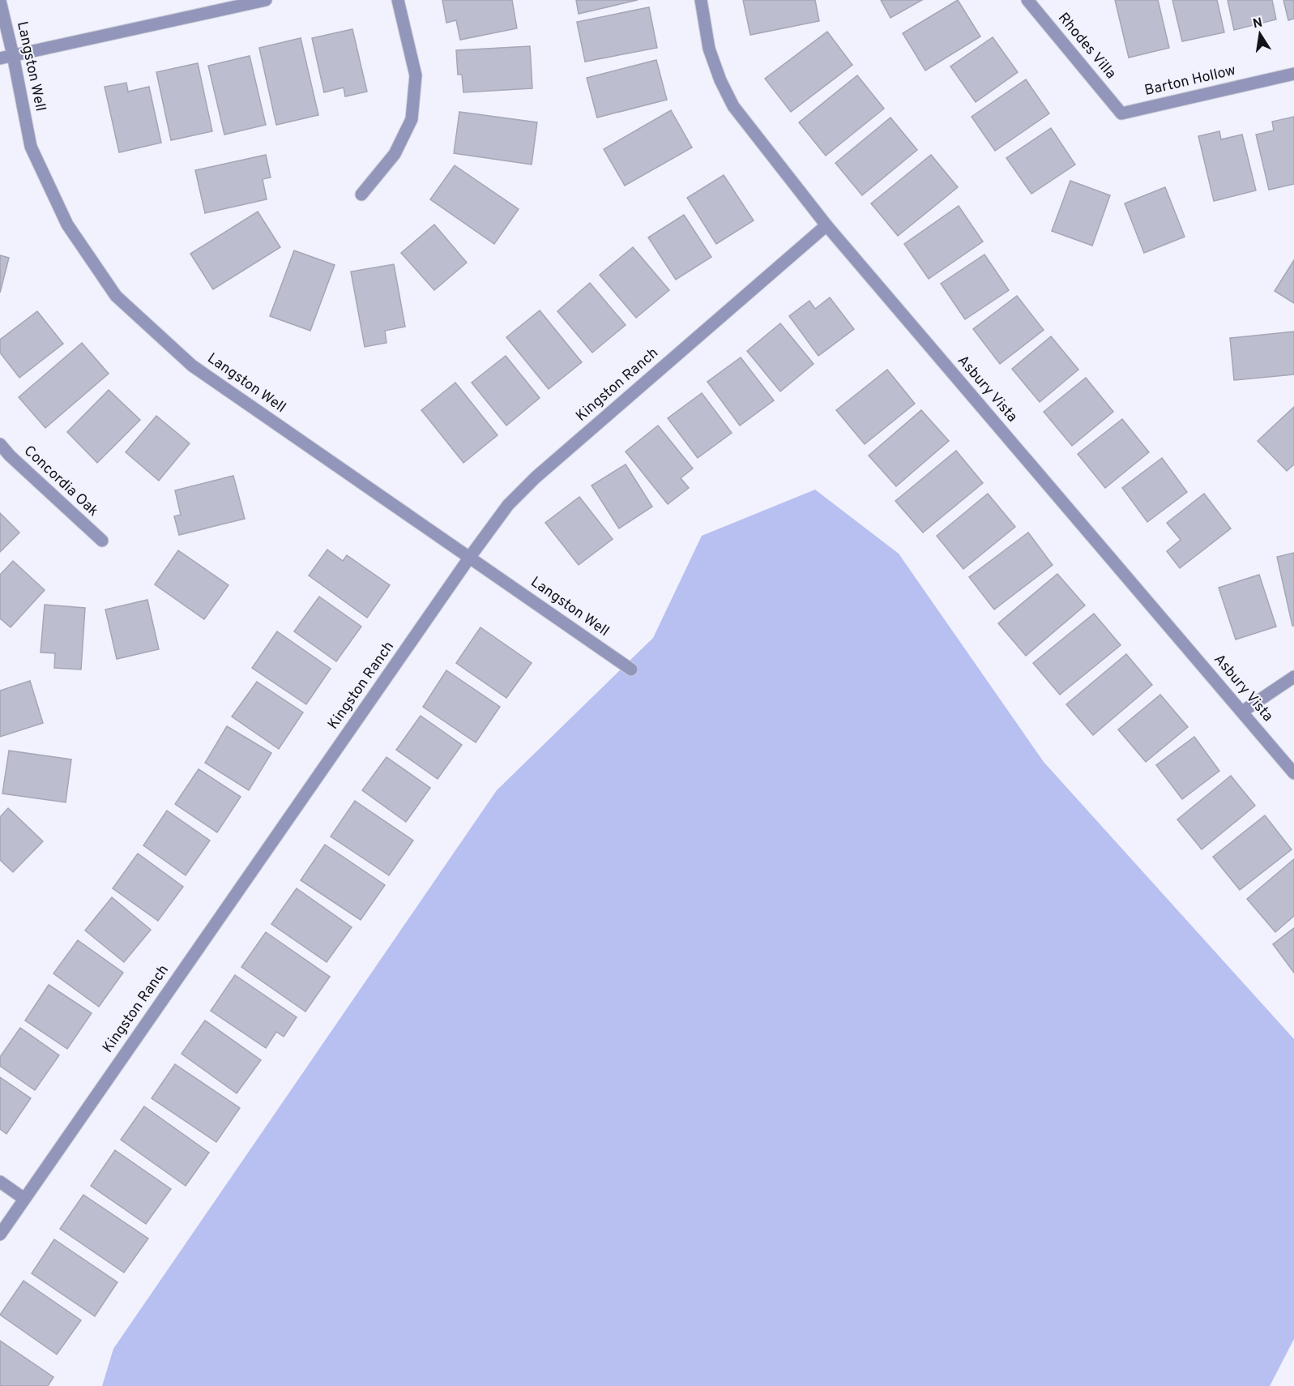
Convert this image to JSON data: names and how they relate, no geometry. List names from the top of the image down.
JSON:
{
  "streets": {
    "street": [
      "Rhodes Villa",
      "Langston Well",
      "Barton Hollow",
      "Kingston Ranch",
      "Asbury Vista",
      "Concordia Oak"
    ]
  },
  "crossings": [
    ["Rhodes Villa", "Barton Hollow"],
    ["Langston Well", "Kingston Ranch"],
    ["Kingston Ranch", "Asbury Vista"]
  ],
  "north": "top"
}
